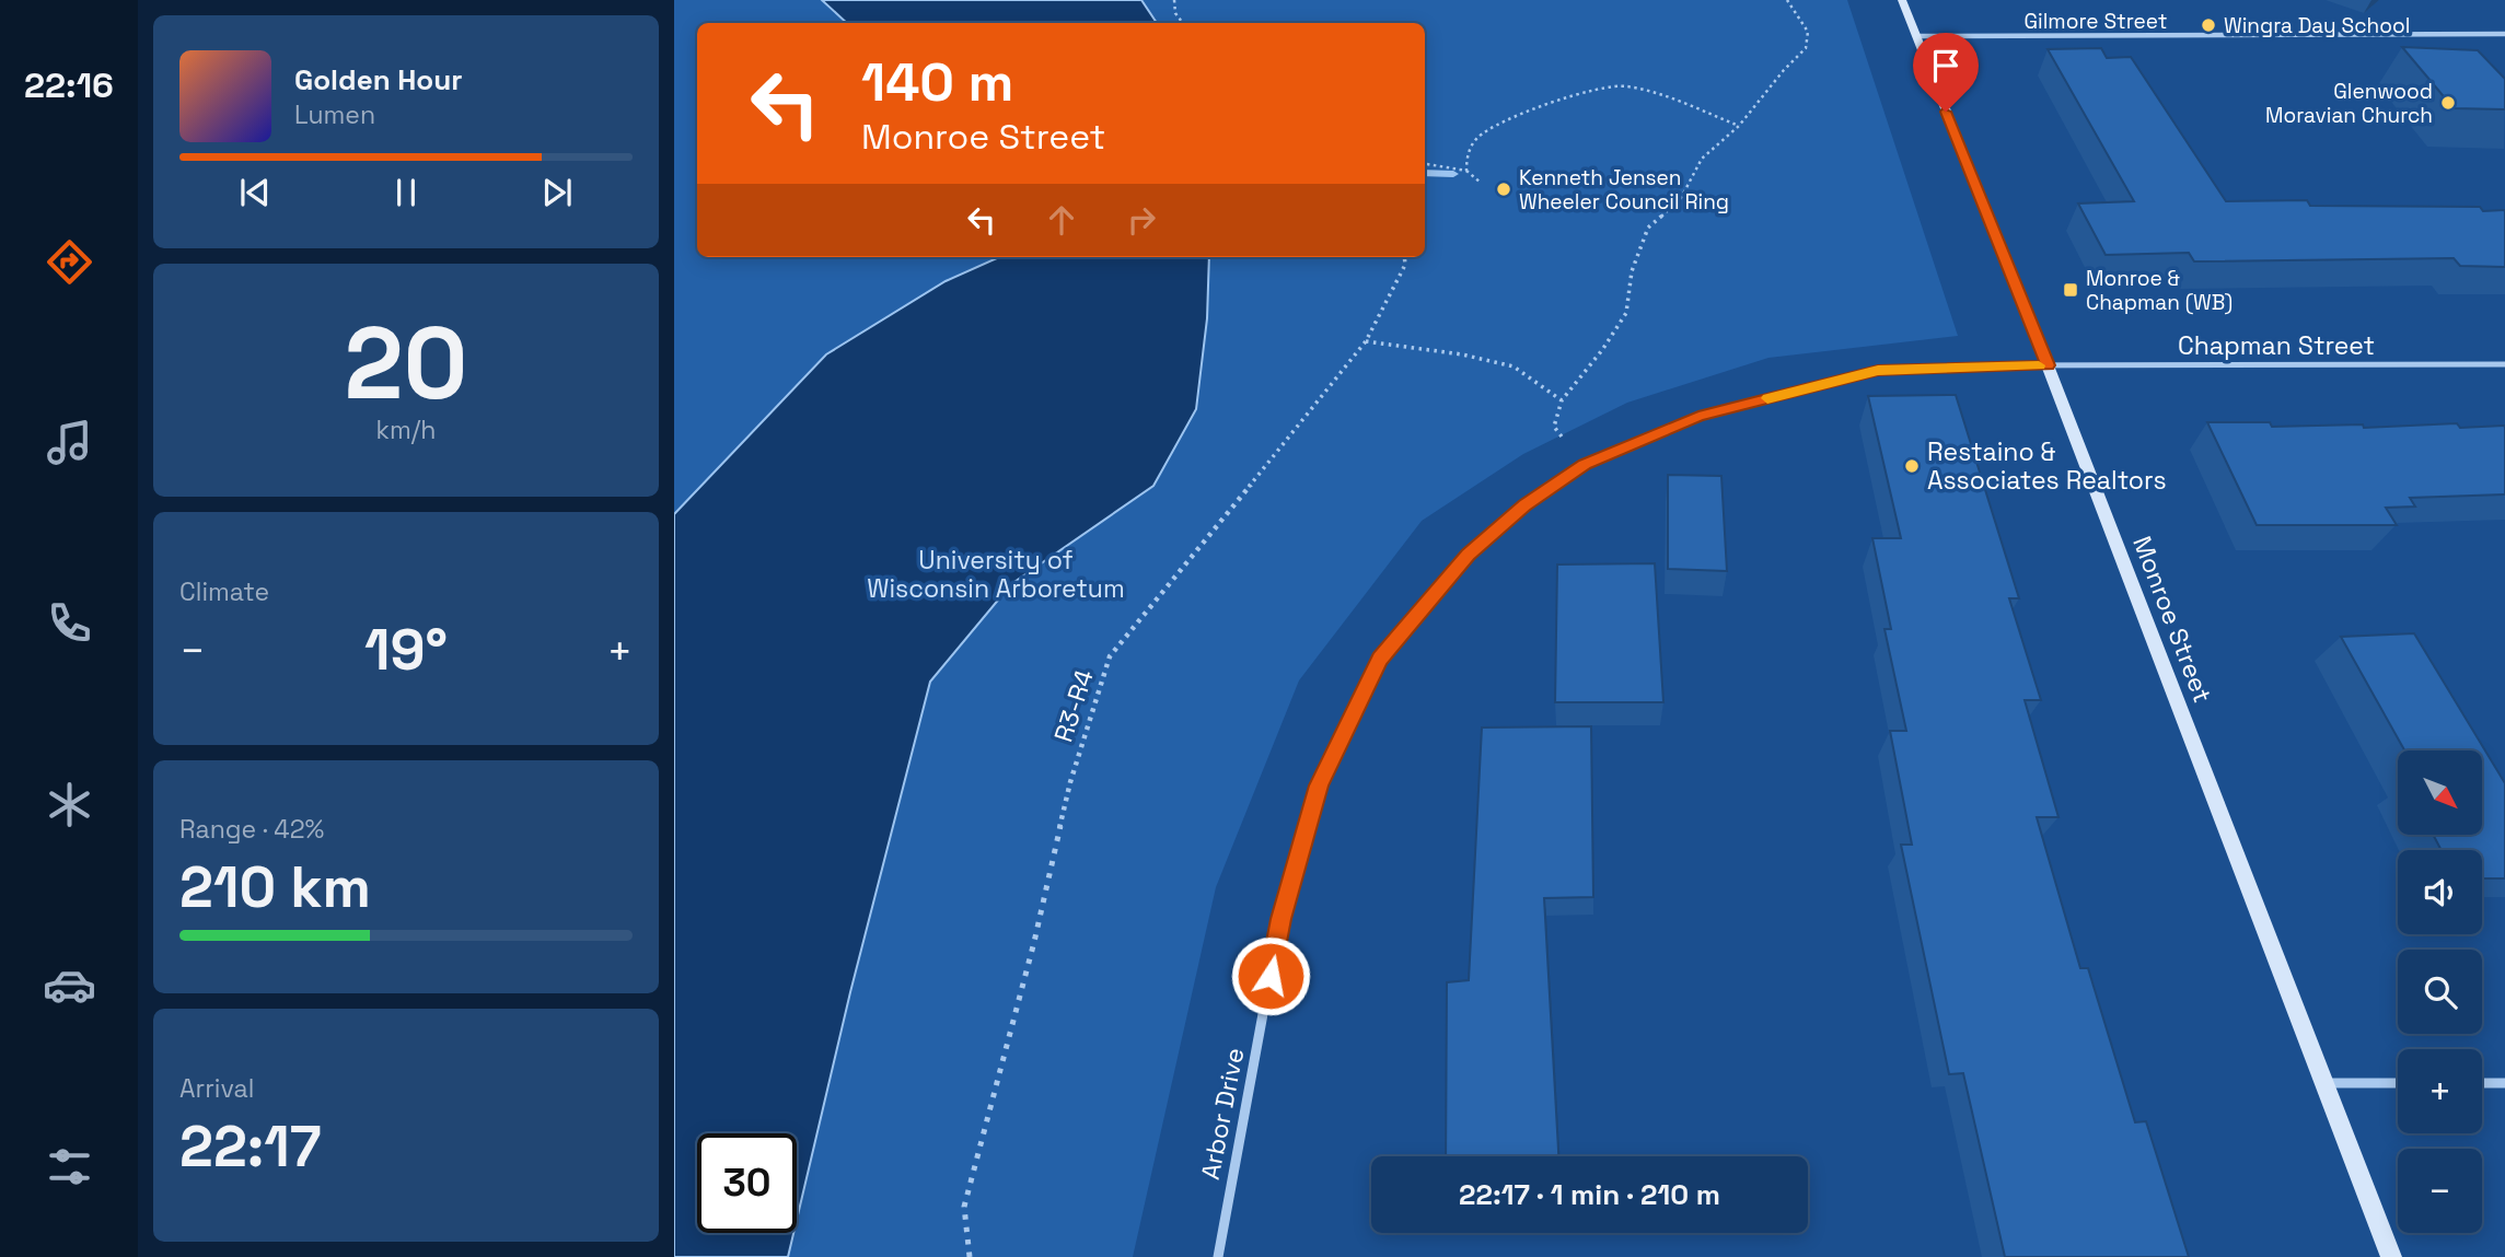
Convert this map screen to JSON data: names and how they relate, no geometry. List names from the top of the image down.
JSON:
{
  "streets": {
    "main road": ["Monroe Street"],
    "street": ["Gilmore Street", "Chapman Street", "Arbor Drive"],
    "path": ["R3-R4"]
  },
  "crossings": [
    ["Gilmore Street", "Monroe Street"],
    ["Chapman Street", "Monroe Street"],
    ["Chapman Street", "Arbor Drive"],
    ["Monroe Street", "Arbor Drive"]
  ],
  "parks": ["University of Wisconsin Arboretum"],
  "places": {
    "other": [
      "Wingra Day School",
      "Glenwood Moravian Church",
      "Kenneth Jensen Wheeler Council Ring",
      "Restaino & Associates Realtors"
    ],
    "transit": ["Monroe & Chapman (WB)"]
  },
  "north": "bottom right",
  "page": {
    "tabs": "22:16",
    "turn": ["140 m", "Monroe Street"],
    "song": ["Golden Hour", "Lumen"],
    "tile": [
      ["20", "km/h"],
      "Climate",
      ["Range · 42%", "210 km"],
      ["Arrival", "22:17"]
    ],
    "heat": ["−", "19°", "+"],
    "map_buttons": ["+", "−"],
    "limit": "30",
    "trip": "22:17 · 1 min · 210 m"
  }
}
